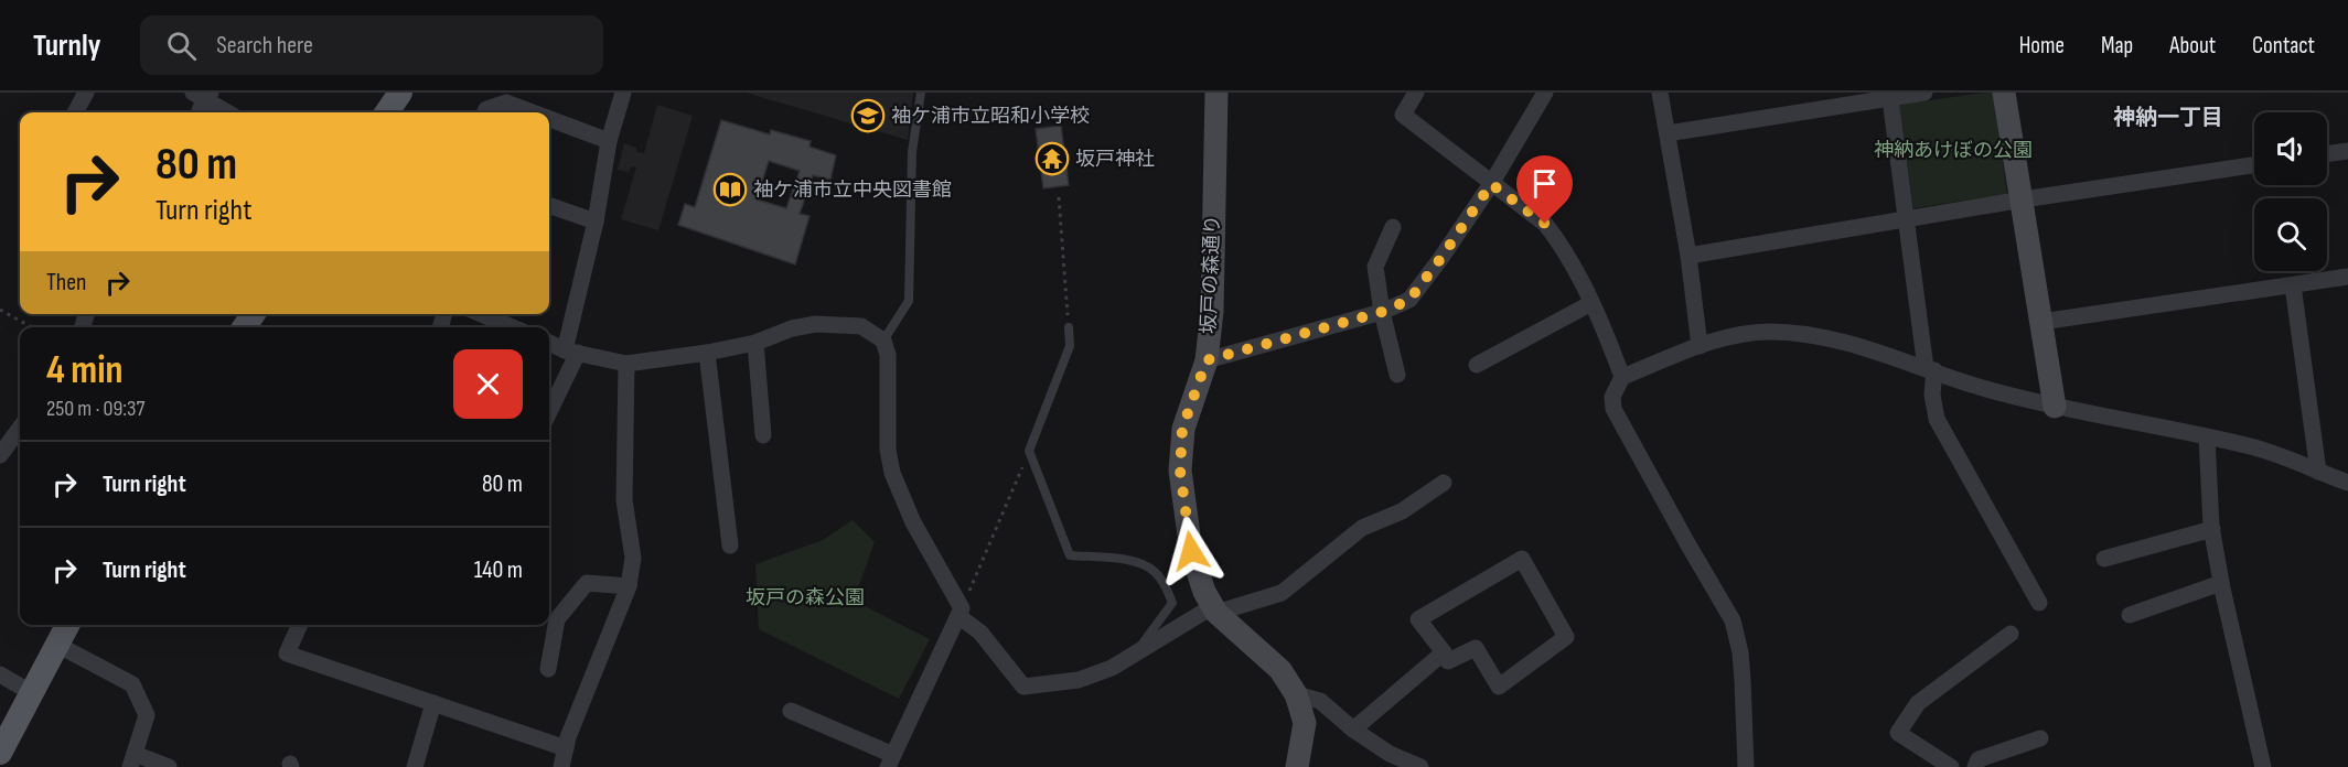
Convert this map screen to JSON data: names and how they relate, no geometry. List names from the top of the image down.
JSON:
{
  "streets": {
    "street": ["坂戸の森通り"]
  },
  "districts": ["神納一丁目"],
  "parks": ["神納あけぼの公園", "坂戸の森公園"],
  "places": {
    "school or university": ["袖ケ浦市立昭和小学校"],
    "temple": ["坂戸神社"],
    "library": ["袖ケ浦市立中央図書館"]
  },
  "page": {
    "header": "Turnly",
    "search": "Search here",
    "nav": [
      "Home",
      "Map",
      "About",
      "Contact"
    ],
    "turn": ["80 m", "Turn right"],
    "then": "Then",
    "heading": ["4 min", "250 m · 09:37"],
    "list": [
      {
        "name": "Turn right",
        "value": "80 m"
      },
      {
        "name": "Turn right",
        "value": "140 m"
      }
    ]
  }
}
